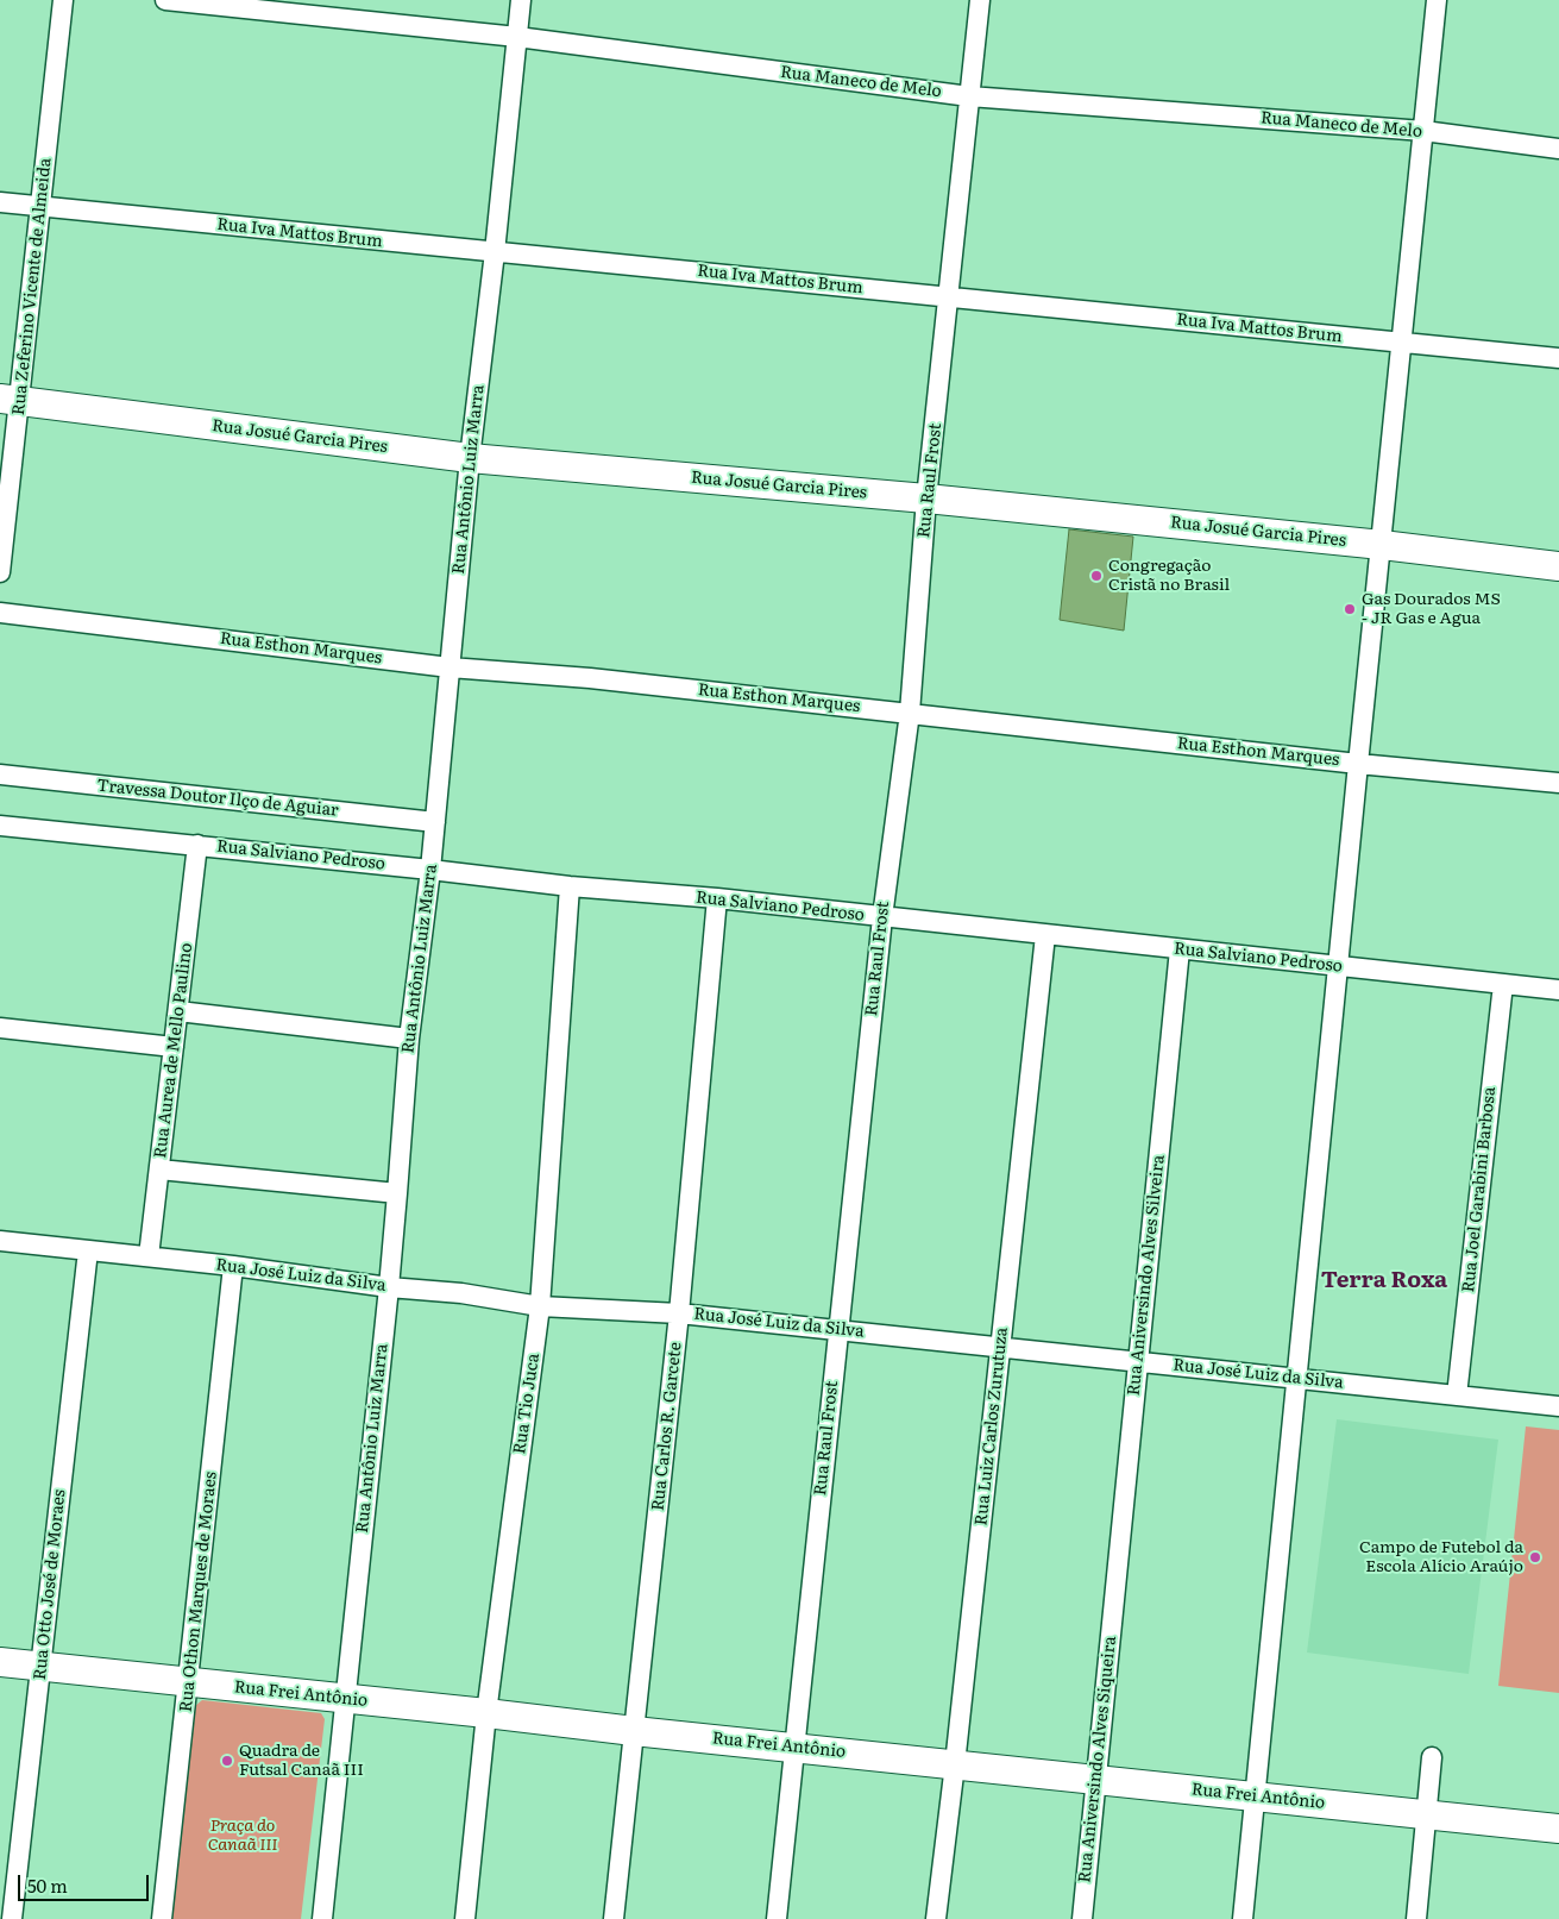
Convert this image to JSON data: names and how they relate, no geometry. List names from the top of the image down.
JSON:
{
  "streets": {
    "street": [
      "Rua Maneco de Melo",
      "Rua Iva Mattos Brum",
      "Rua Zeferino Vicente de Almeida",
      "Rua Josué Garcia Pires",
      "Rua Antônio Luiz Marra",
      "Rua Raul Frost",
      "Rua Esthon Marques",
      "Travessa Doutor Ilço de Aguiar",
      "Rua Salviano Pedroso",
      "Rua Aurea de Mello Paulino",
      "Rua Joel Garabini Barbosa",
      "Rua José Luiz da Silva",
      "Rua Aniversindo Alves Silveira",
      "Rua Tio Juca",
      "Rua Carlos R. Garcete",
      "Rua Luiz Carlos Zurutuza",
      "Rua Otto José de Moraes",
      "Rua Othon Marques de Moraes",
      "Rua Frei Antônio",
      "Rua Aniversindo Alves Siqueira"
    ]
  },
  "crossings": [
    ["Rua Maneco de Melo", "Rua Antônio Luiz Marra"],
    ["Rua Maneco de Melo", "Rua Raul Frost"],
    ["Rua Iva Mattos Brum", "Rua Zeferino Vicente de Almeida"],
    ["Rua Iva Mattos Brum", "Rua Antônio Luiz Marra"],
    ["Rua Iva Mattos Brum", "Rua Raul Frost"],
    ["Rua Zeferino Vicente de Almeida", "Rua Josué Garcia Pires"],
    ["Rua Josué Garcia Pires", "Rua Antônio Luiz Marra"],
    ["Rua Josué Garcia Pires", "Rua Raul Frost"],
    ["Rua Antônio Luiz Marra", "Rua Esthon Marques"],
    ["Rua Antônio Luiz Marra", "Travessa Doutor Ilço de Aguiar"],
    ["Rua Antônio Luiz Marra", "Rua Salviano Pedroso"],
    ["Rua Antônio Luiz Marra", "Rua José Luiz da Silva"],
    ["Rua Antônio Luiz Marra", "Rua Frei Antônio"],
    ["Rua Raul Frost", "Rua Esthon Marques"],
    ["Rua Raul Frost", "Rua Salviano Pedroso"],
    ["Rua Raul Frost", "Rua José Luiz da Silva"],
    ["Rua Raul Frost", "Rua Frei Antônio"],
    ["Rua Salviano Pedroso", "Rua Aurea de Mello Paulino"],
    ["Rua Salviano Pedroso", "Rua Joel Garabini Barbosa"],
    ["Rua Salviano Pedroso", "Rua Aniversindo Alves Silveira"],
    ["Rua Salviano Pedroso", "Rua Tio Juca"],
    ["Rua Salviano Pedroso", "Rua Carlos R. Garcete"],
    ["Rua Salviano Pedroso", "Rua Luiz Carlos Zurutuza"],
    ["Rua Aurea de Mello Paulino", "Rua José Luiz da Silva"],
    ["Rua Joel Garabini Barbosa", "Rua José Luiz da Silva"],
    ["Rua José Luiz da Silva", "Rua Aniversindo Alves Silveira"],
    ["Rua José Luiz da Silva", "Rua Tio Juca"],
    ["Rua José Luiz da Silva", "Rua Carlos R. Garcete"],
    ["Rua José Luiz da Silva", "Rua Luiz Carlos Zurutuza"],
    ["Rua José Luiz da Silva", "Rua Otto José de Moraes"],
    ["Rua José Luiz da Silva", "Rua Othon Marques de Moraes"],
    ["Rua Aniversindo Alves Silveira", "Rua Aniversindo Alves Siqueira"],
    ["Rua Tio Juca", "Rua Frei Antônio"],
    ["Rua Carlos R. Garcete", "Rua Frei Antônio"],
    ["Rua Luiz Carlos Zurutuza", "Rua Frei Antônio"],
    ["Rua Otto José de Moraes", "Rua Frei Antônio"],
    ["Rua Othon Marques de Moraes", "Rua Frei Antônio"],
    ["Rua Frei Antônio", "Rua Aniversindo Alves Siqueira"]
  ],
  "districts": ["Terra Roxa"],
  "parks": ["Praça do Canaã III"],
  "places": [
    "Congregação Cristã no Brasil",
    "Gas Dourados MS - JR Gas e Agua",
    "Campo de Futebol da Escola Alício Araújo",
    "Quadra de Futsal Canaã III"
  ],
  "scale_bar": "50 m"
}
